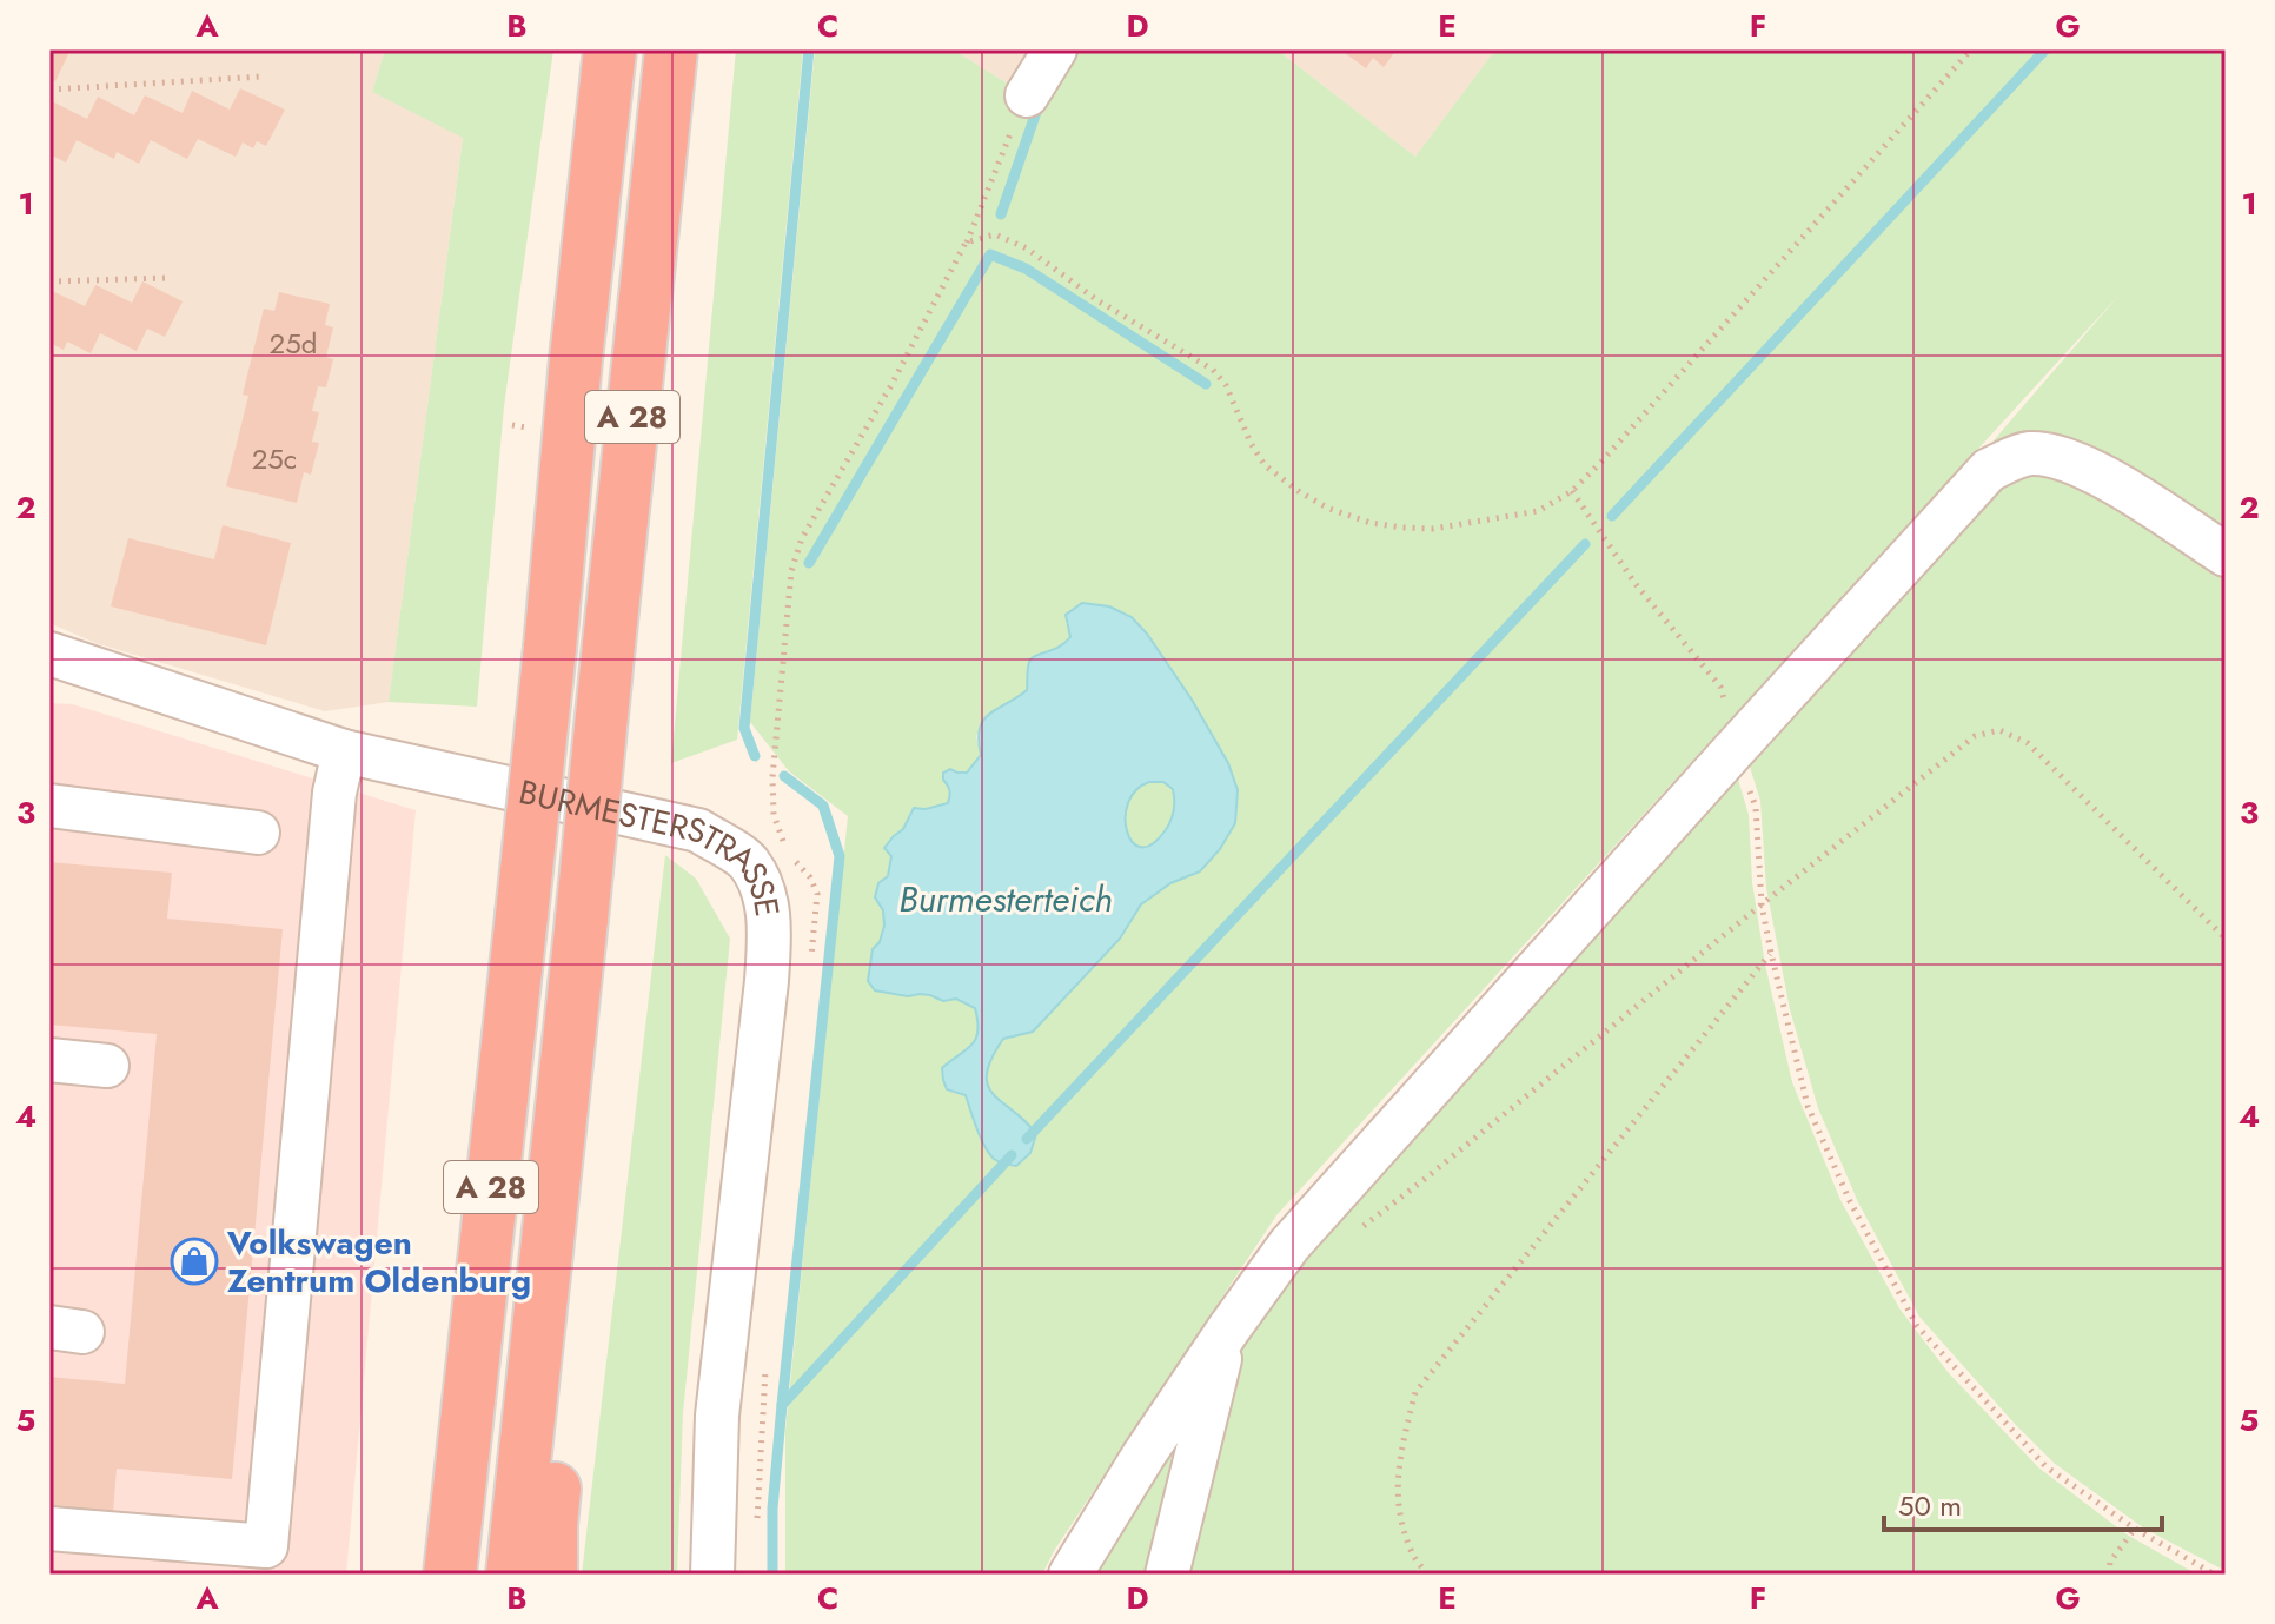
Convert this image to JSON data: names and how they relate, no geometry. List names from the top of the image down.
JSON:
{
  "streets": {
    "highway": ["A 28"],
    "street": ["BURMESTERSTRASSE"]
  },
  "water": ["Burmesterteich"],
  "places": {
    "shop": ["Volkswagen Zentrum Oldenburg"]
  },
  "house_numbers": ["25d", "25c"],
  "scale_bar": "50 m",
  "grid": {
    "columns": [
      "A",
      "B",
      "C",
      "D",
      "E",
      "F",
      "G"
    ],
    "rows": [
      "1",
      "2",
      "3",
      "4",
      "5"
    ]
  }
}
